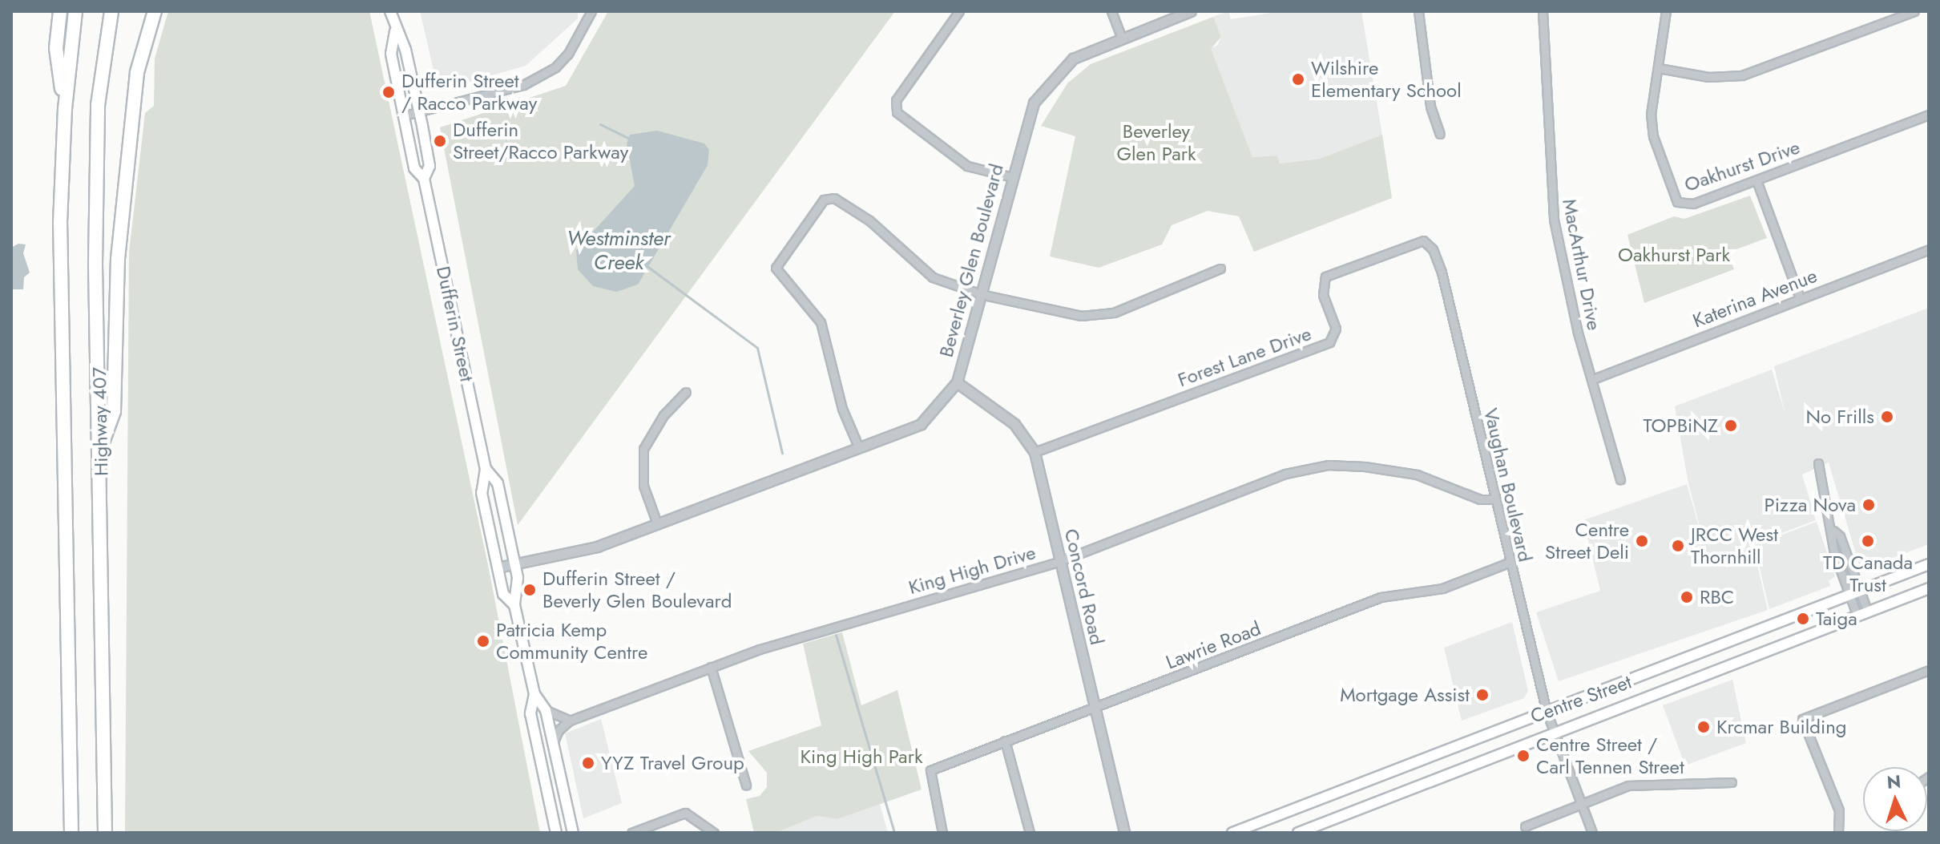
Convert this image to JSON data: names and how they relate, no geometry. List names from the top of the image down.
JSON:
{
  "streets": {
    "highway": ["Highway 407"],
    "main road": ["Dufferin Street", "Centre Street"],
    "street": [
      "Oakhurst Drive",
      "Beverley Glen Boulevard",
      "MacArthur Drive",
      "Katerina Avenue",
      "Forest Lane Drive",
      "Vaughan Boulevard",
      "King High Drive",
      "Concord Road",
      "Lawrie Road"
    ]
  },
  "crossings": [
    ["Beverley Glen Boulevard", "Dufferin Street"],
    ["Beverley Glen Boulevard", "Concord Road"],
    ["MacArthur Drive", "Katerina Avenue"],
    ["Forest Lane Drive", "Vaughan Boulevard"],
    ["Forest Lane Drive", "Concord Road"],
    ["Vaughan Boulevard", "King High Drive"],
    ["Vaughan Boulevard", "Lawrie Road"],
    ["Vaughan Boulevard", "Centre Street"],
    ["King High Drive", "Concord Road"],
    ["Concord Road", "Lawrie Road"]
  ],
  "water": ["Westminster Creek"],
  "parks": ["Beverley Glen Park", "Oakhurst Park", "King High Park"],
  "places": [
    "Wilshire Elementary School",
    "Dufferin Street / Racco Parkway",
    "Dufferin Street/Racco Parkway",
    "No Frills",
    "TOPBiNZ",
    "Pizza Nova",
    "Centre Street Deli",
    "TD Canada Trust",
    "JRCC West Thornhill",
    "Dufferin Street / Beverly Glen Boulevard",
    "RBC",
    "Taiga",
    "Patricia Kemp Community Centre",
    "Mortgage Assist",
    "Krcmar Building",
    "Centre Street / Carl Tennen Street",
    "YYZ Travel Group"
  ],
  "north": "top"
}
